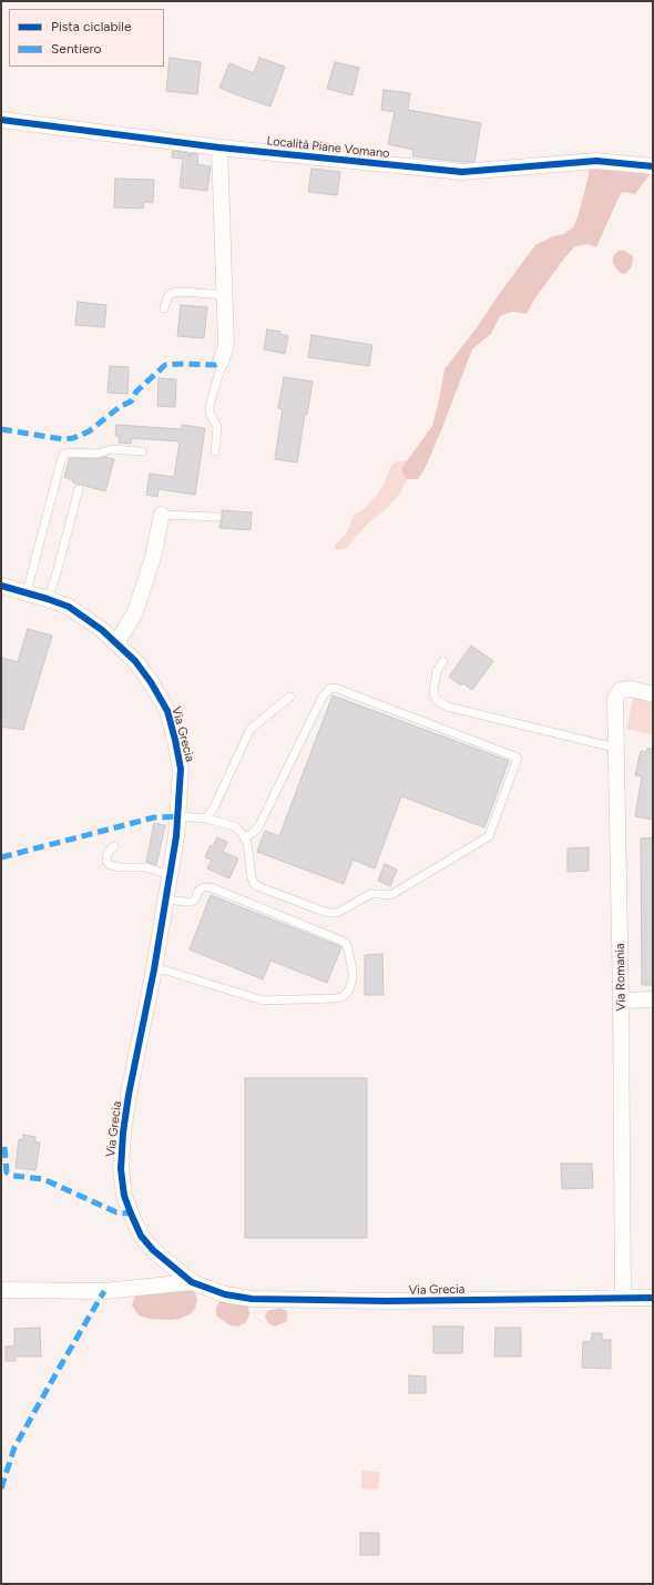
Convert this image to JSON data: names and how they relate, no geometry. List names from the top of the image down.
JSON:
{
  "streets": {
    "street": ["Località Piane Vomano", "Via Grecia", "Via Romania"]
  },
  "crossings": [
    ["Via Grecia", "Via Romania"]
  ],
  "legend": ["Pista ciclabile", "Sentiero"]
}
